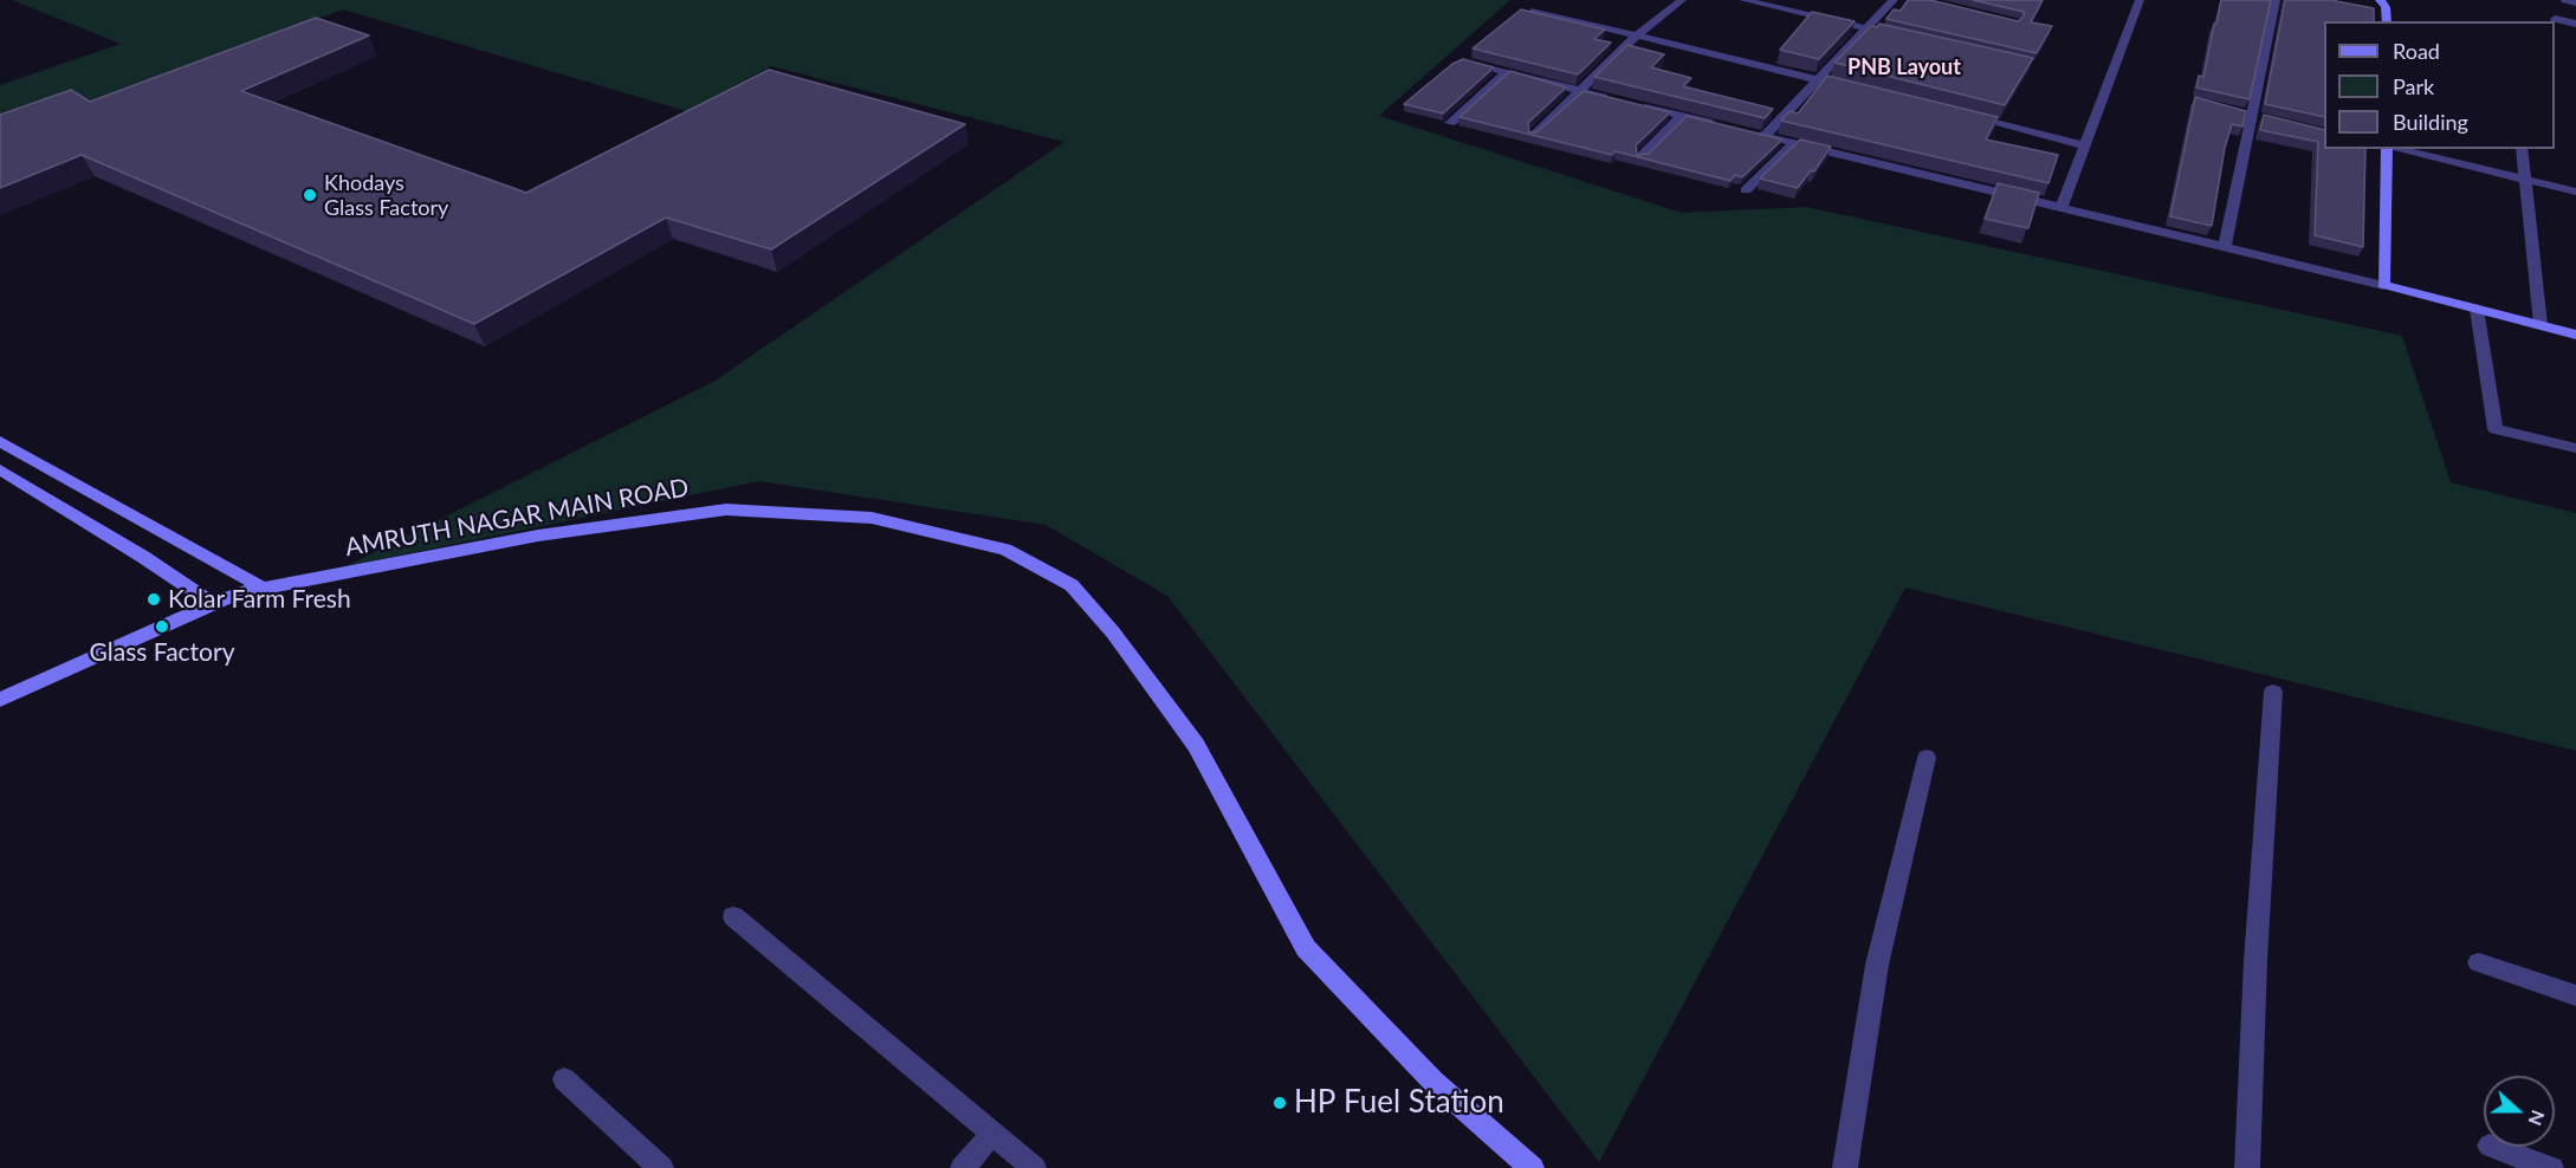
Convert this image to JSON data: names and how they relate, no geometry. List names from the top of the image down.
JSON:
{
  "streets": {
    "main road": ["AMRUTH NAGAR MAIN ROAD"]
  },
  "districts": ["PNB Layout"],
  "places": [
    "Khodays Glass Factory",
    "Kolar Farm Fresh",
    "Glass Factory",
    "HP Fuel Station"
  ],
  "legend": ["Road", "Park", "Building"],
  "north": "right"
}
